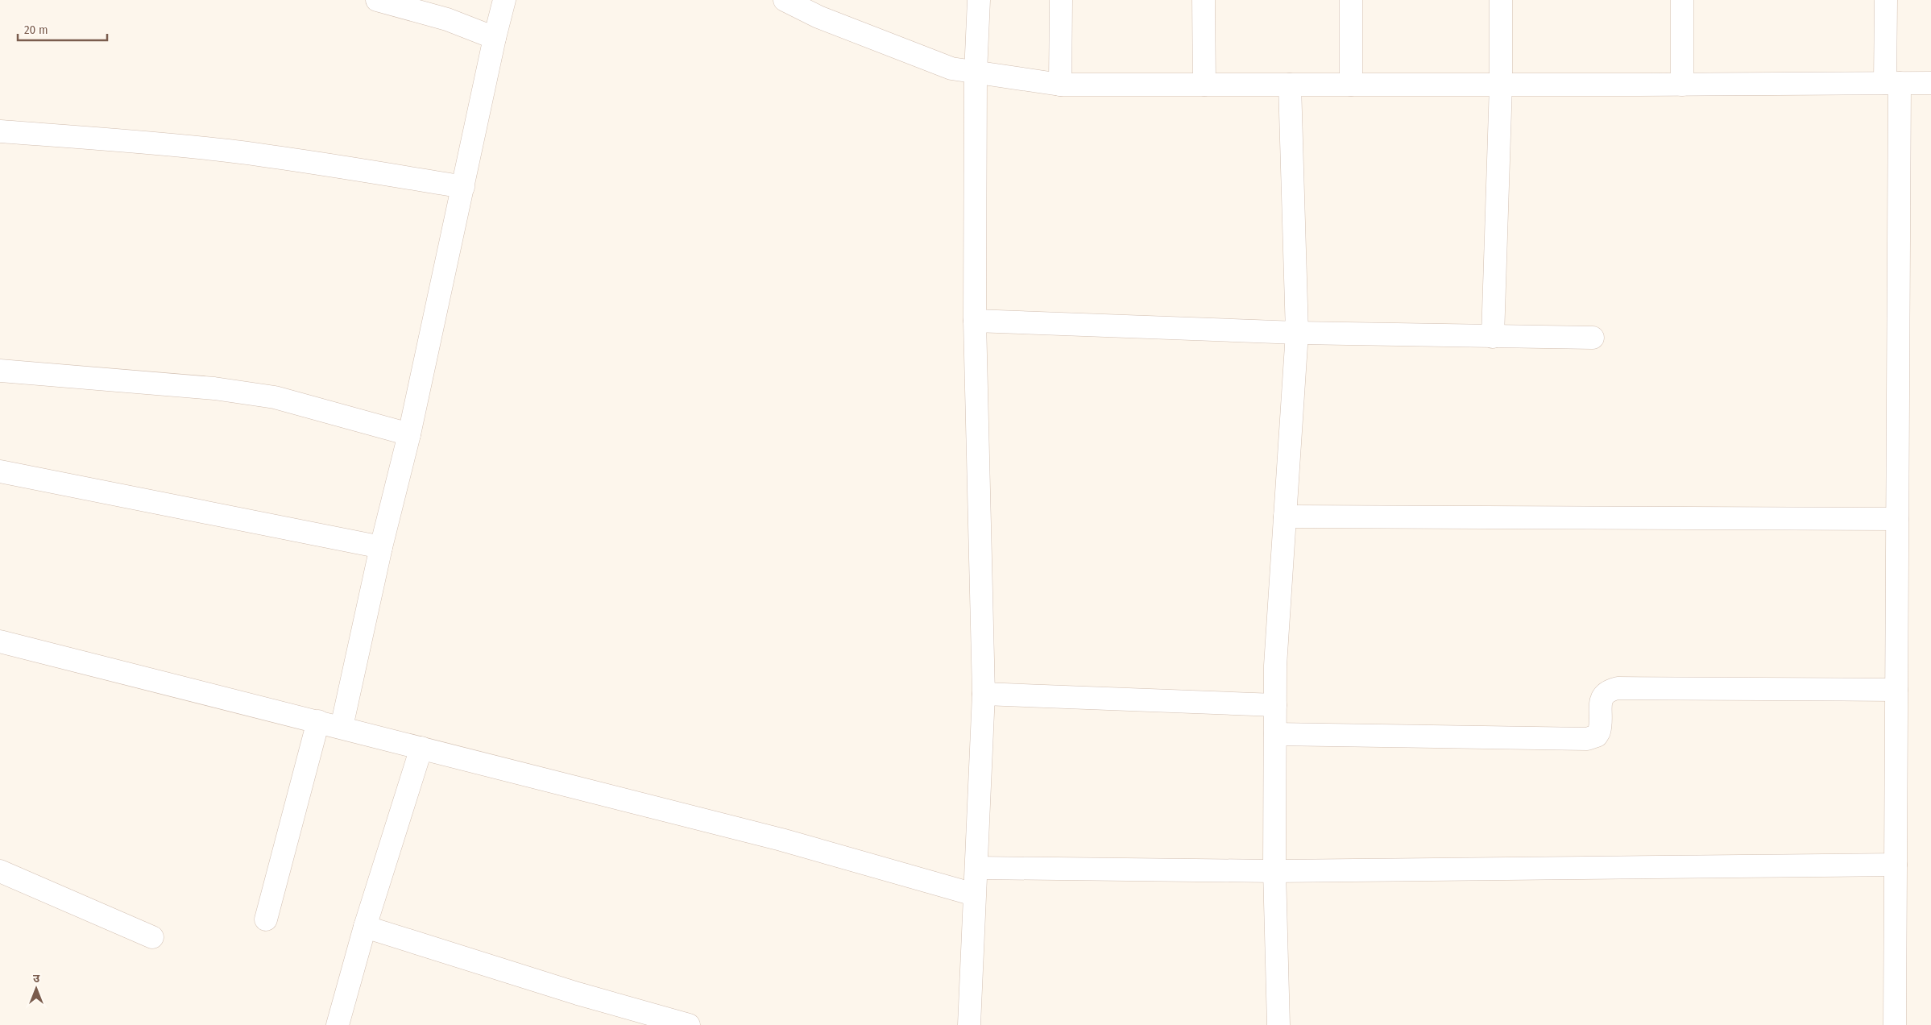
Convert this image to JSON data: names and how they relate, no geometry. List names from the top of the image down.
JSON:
{
  "scale_bar": "20 m",
  "north": "top"
}
